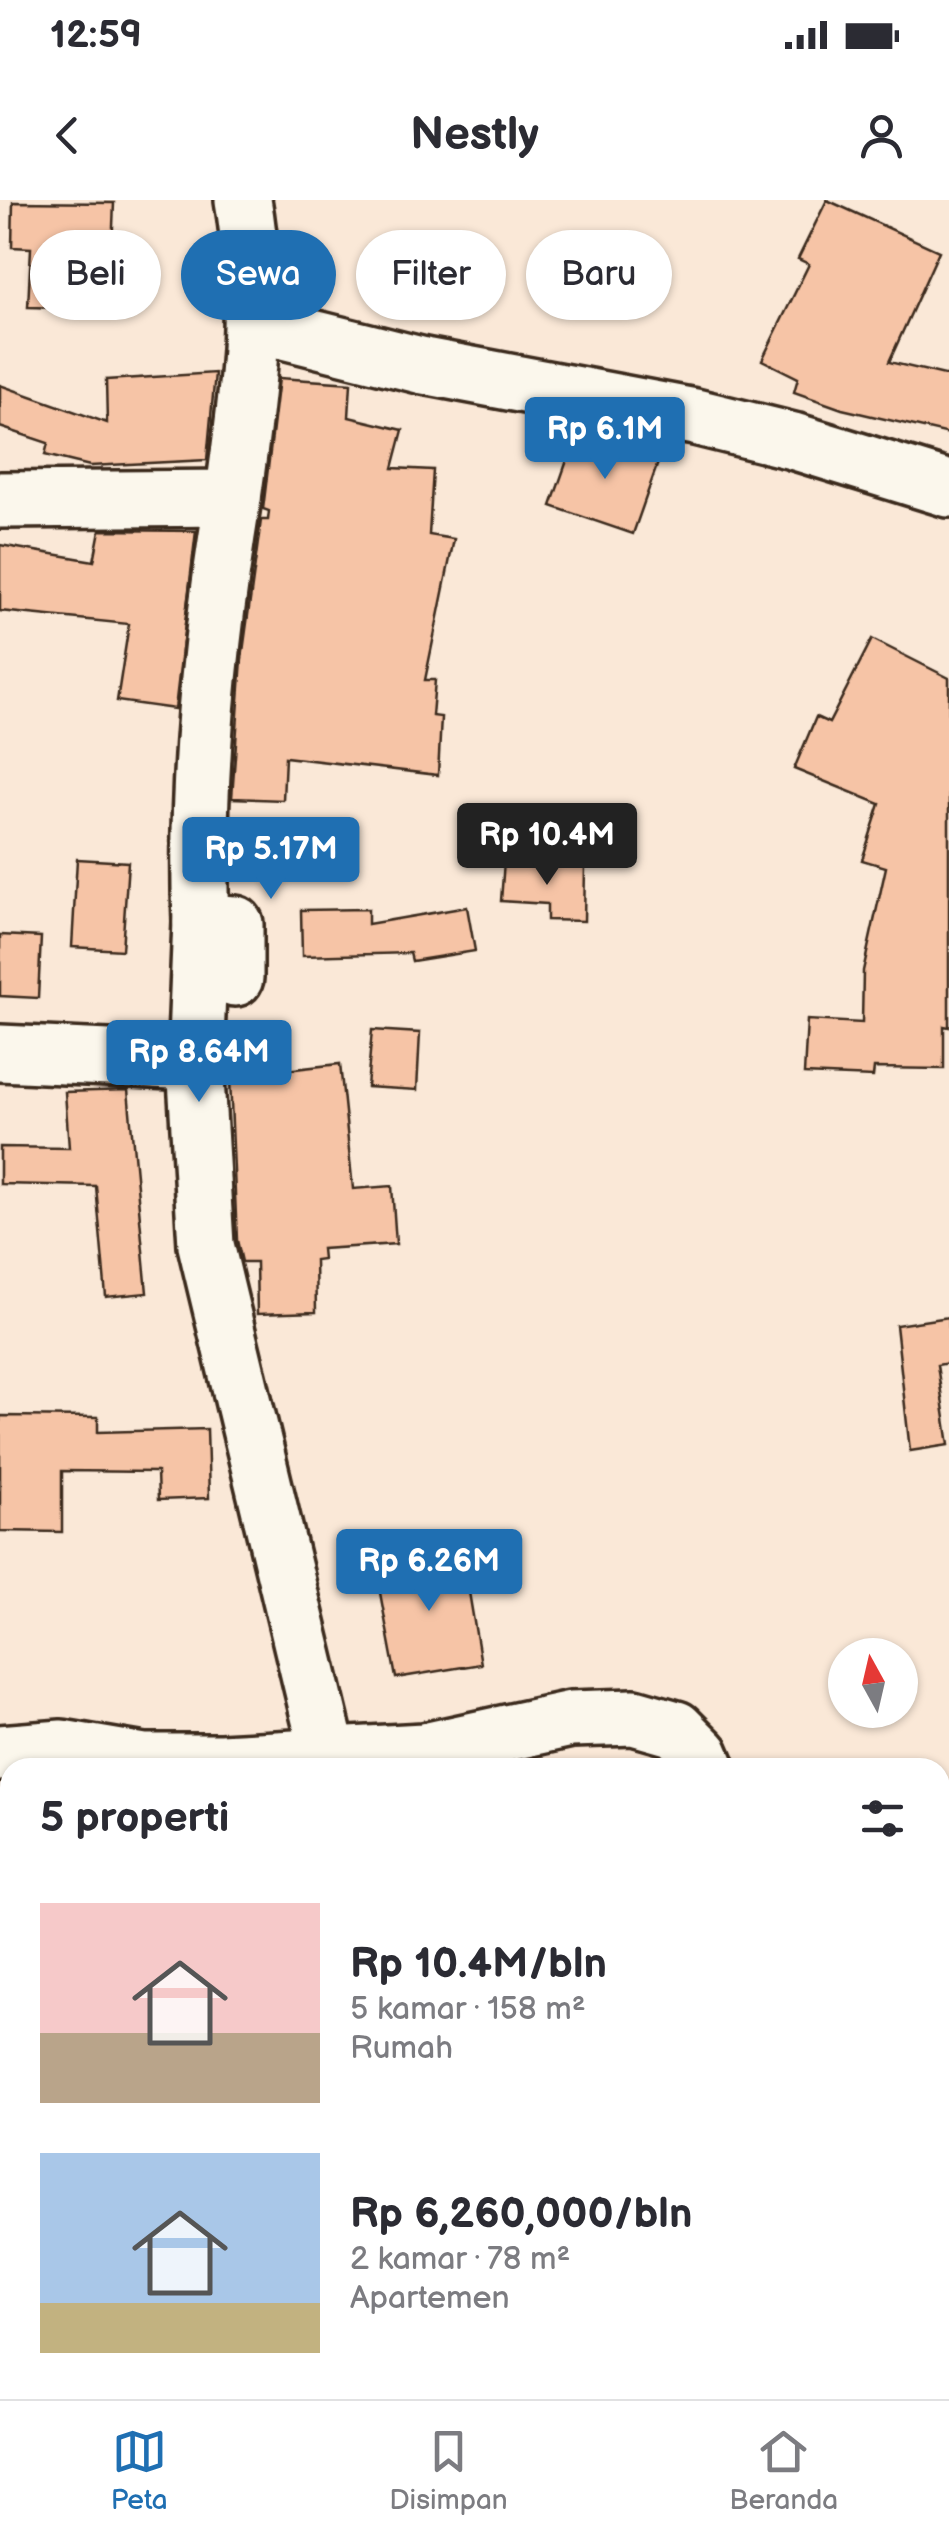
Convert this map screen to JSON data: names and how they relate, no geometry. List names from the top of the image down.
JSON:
{
  "north": "top",
  "page": {
    "status": "12:59",
    "header": "Nestly",
    "chip": [
      "Beli",
      "Sewa",
      "Filter",
      "Baru"
    ],
    "price": [
      "Rp 6.1M",
      "Rp 10.4M",
      "Rp 5.17M",
      "Rp 8.64M",
      "Rp 6.26M"
    ],
    "heading": "5 properti",
    "list": [
      {
        "name": "Rp 10.4M/bln",
        "note": "5 kamar · 158 m² · Rumah"
      },
      {
        "name": "Rp 6,260,000/bln",
        "note": "2 kamar · 78 m² · Apartemen"
      }
    ],
    "tabs": ["Peta", "Disimpan", "Beranda"]
  }
}
